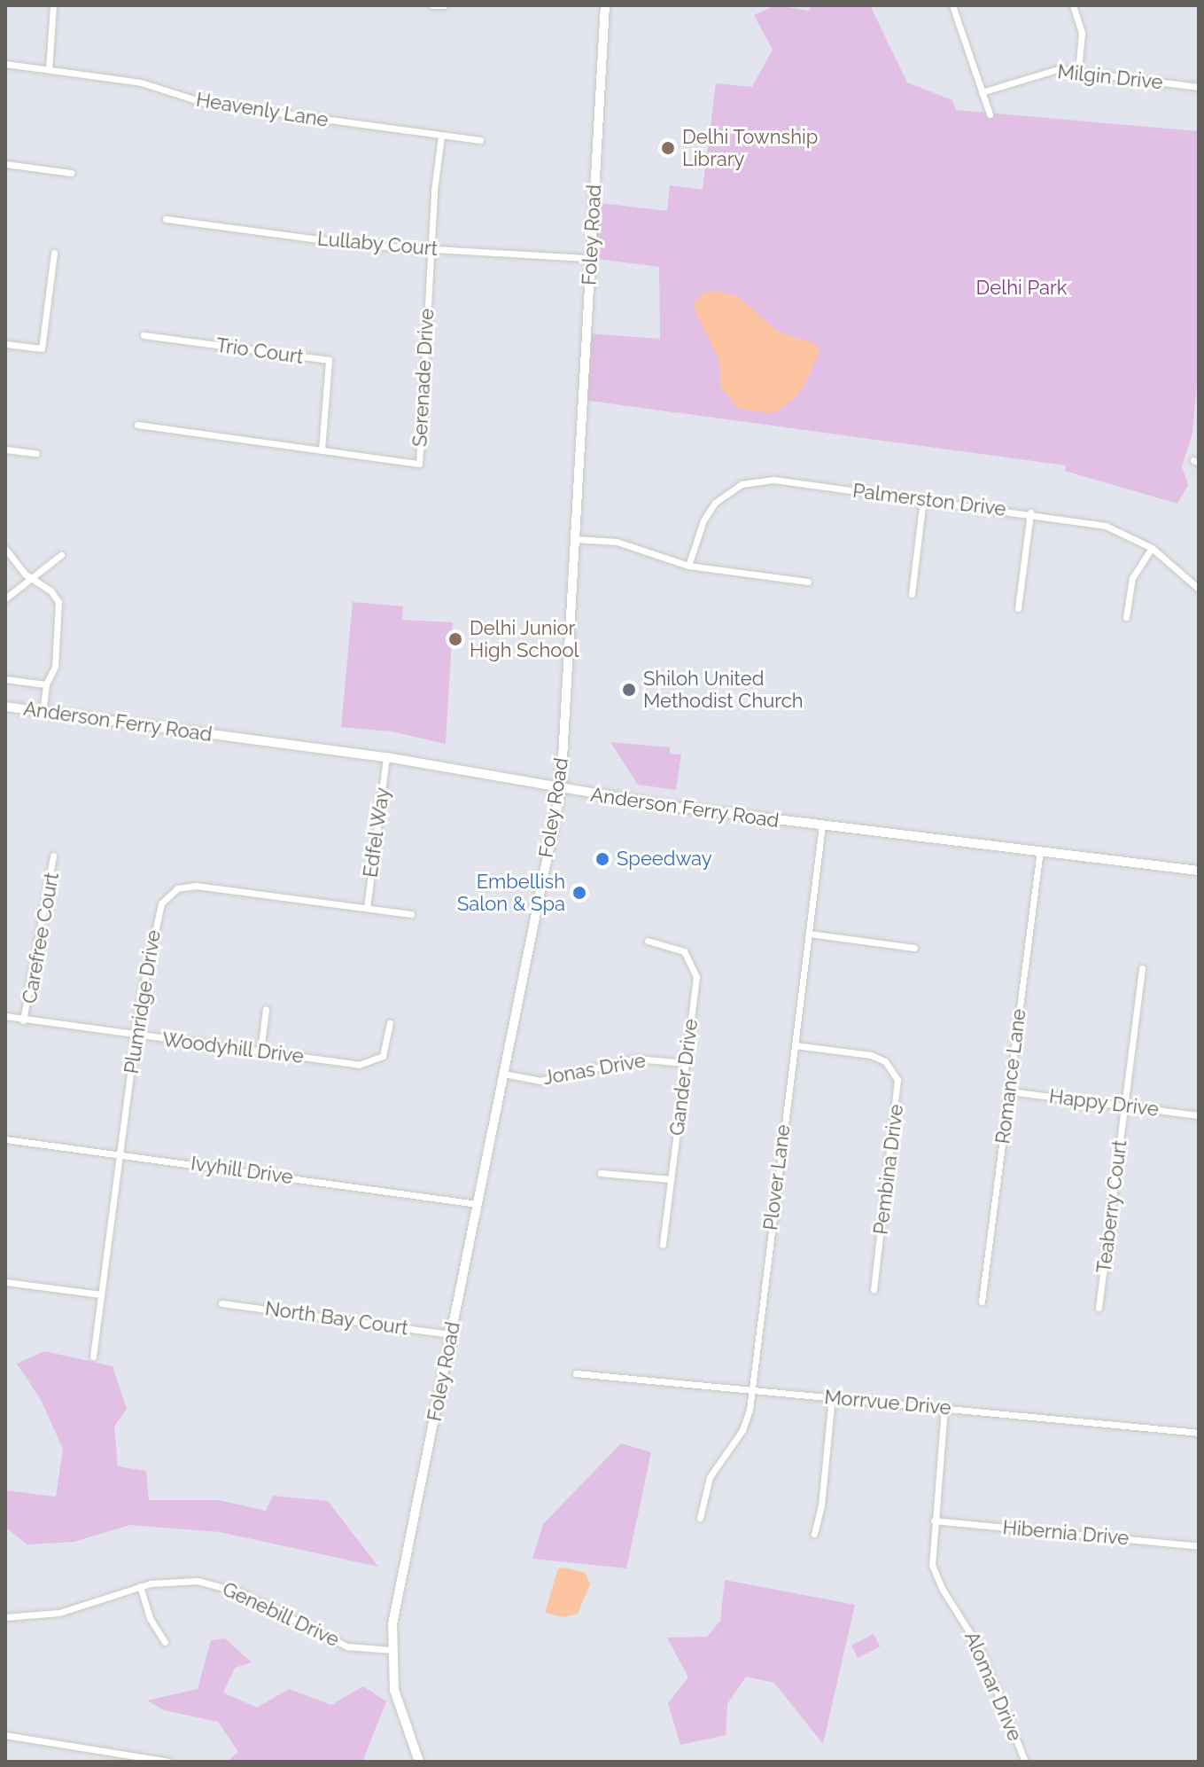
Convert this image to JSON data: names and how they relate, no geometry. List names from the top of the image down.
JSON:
{
  "streets": {
    "street": [
      "Milgin Drive",
      "Heavenly Lane",
      "Foley Road",
      "Lullaby Court",
      "Trio Court",
      "Serenade Drive",
      "Palmerston Drive",
      "Anderson Ferry Road",
      "Edfel Way",
      "Carefree Court",
      "Plumridge Drive",
      "Woodyhill Drive",
      "Jonas Drive",
      "Romance Lane",
      "Gander Drive",
      "Happy Drive",
      "Pembina Drive",
      "Ivyhill Drive",
      "Plover Lane",
      "Teaberry Court",
      "North Bay Court",
      "Morrvue Drive",
      "Hibernia Drive",
      "Genebill Drive",
      "Alomar Drive"
    ]
  },
  "crossings": [
    ["Heavenly Lane", "Serenade Drive"],
    ["Foley Road", "Lullaby Court"],
    ["Foley Road", "Anderson Ferry Road"],
    ["Foley Road", "Jonas Drive"],
    ["Foley Road", "Ivyhill Drive"],
    ["Foley Road", "North Bay Court"],
    ["Foley Road", "Genebill Drive"],
    ["Lullaby Court", "Serenade Drive"],
    ["Trio Court", "Serenade Drive"],
    ["Anderson Ferry Road", "Edfel Way"],
    ["Anderson Ferry Road", "Romance Lane"],
    ["Anderson Ferry Road", "Plover Lane"],
    ["Edfel Way", "Plumridge Drive"],
    ["Carefree Court", "Woodyhill Drive"],
    ["Plumridge Drive", "Woodyhill Drive"],
    ["Plumridge Drive", "Ivyhill Drive"],
    ["Jonas Drive", "Gander Drive"],
    ["Romance Lane", "Happy Drive"],
    ["Happy Drive", "Teaberry Court"],
    ["Pembina Drive", "Plover Lane"],
    ["Plover Lane", "Morrvue Drive"],
    ["Morrvue Drive", "Alomar Drive"],
    ["Hibernia Drive", "Alomar Drive"]
  ],
  "parks": ["Delhi Park"],
  "places": [
    "Delhi Township Library",
    "Delhi Junior High School",
    "Shiloh United Methodist Church",
    "Speedway",
    "Embellish Salon & Spa"
  ]
}
